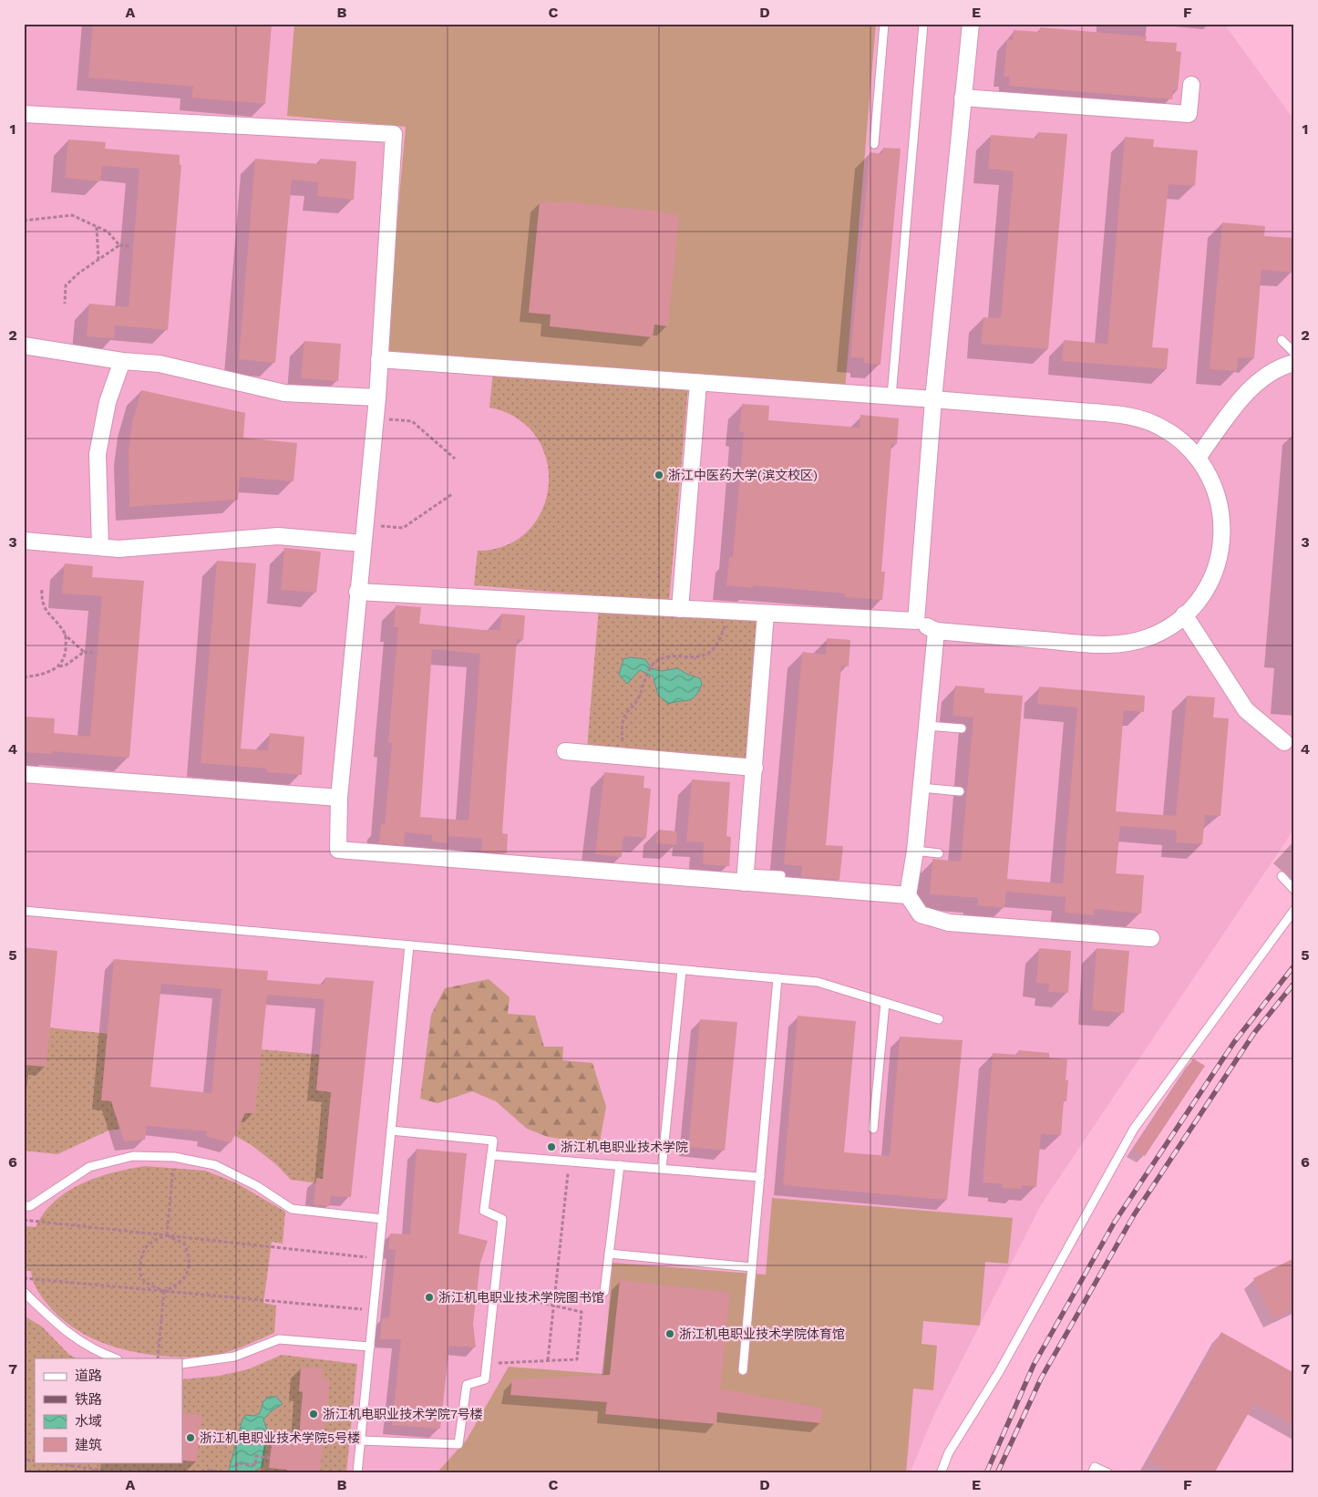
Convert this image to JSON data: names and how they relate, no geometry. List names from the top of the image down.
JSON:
{
  "places": [
    "浙江中医药大学(滨文校区)",
    "浙江机电职业技术学院",
    "浙江机电职业技术学院图书馆",
    "浙江机电职业技术学院体育馆",
    "浙江机电职业技术学院7号楼",
    "浙江机电职业技术学院5号楼"
  ],
  "legend": [
    "道路",
    "铁路",
    "水域",
    "建筑"
  ],
  "grid": {
    "columns": [
      "A",
      "B",
      "C",
      "D",
      "E",
      "F"
    ],
    "rows": [
      "1",
      "2",
      "3",
      "4",
      "5",
      "6",
      "7"
    ]
  }
}
